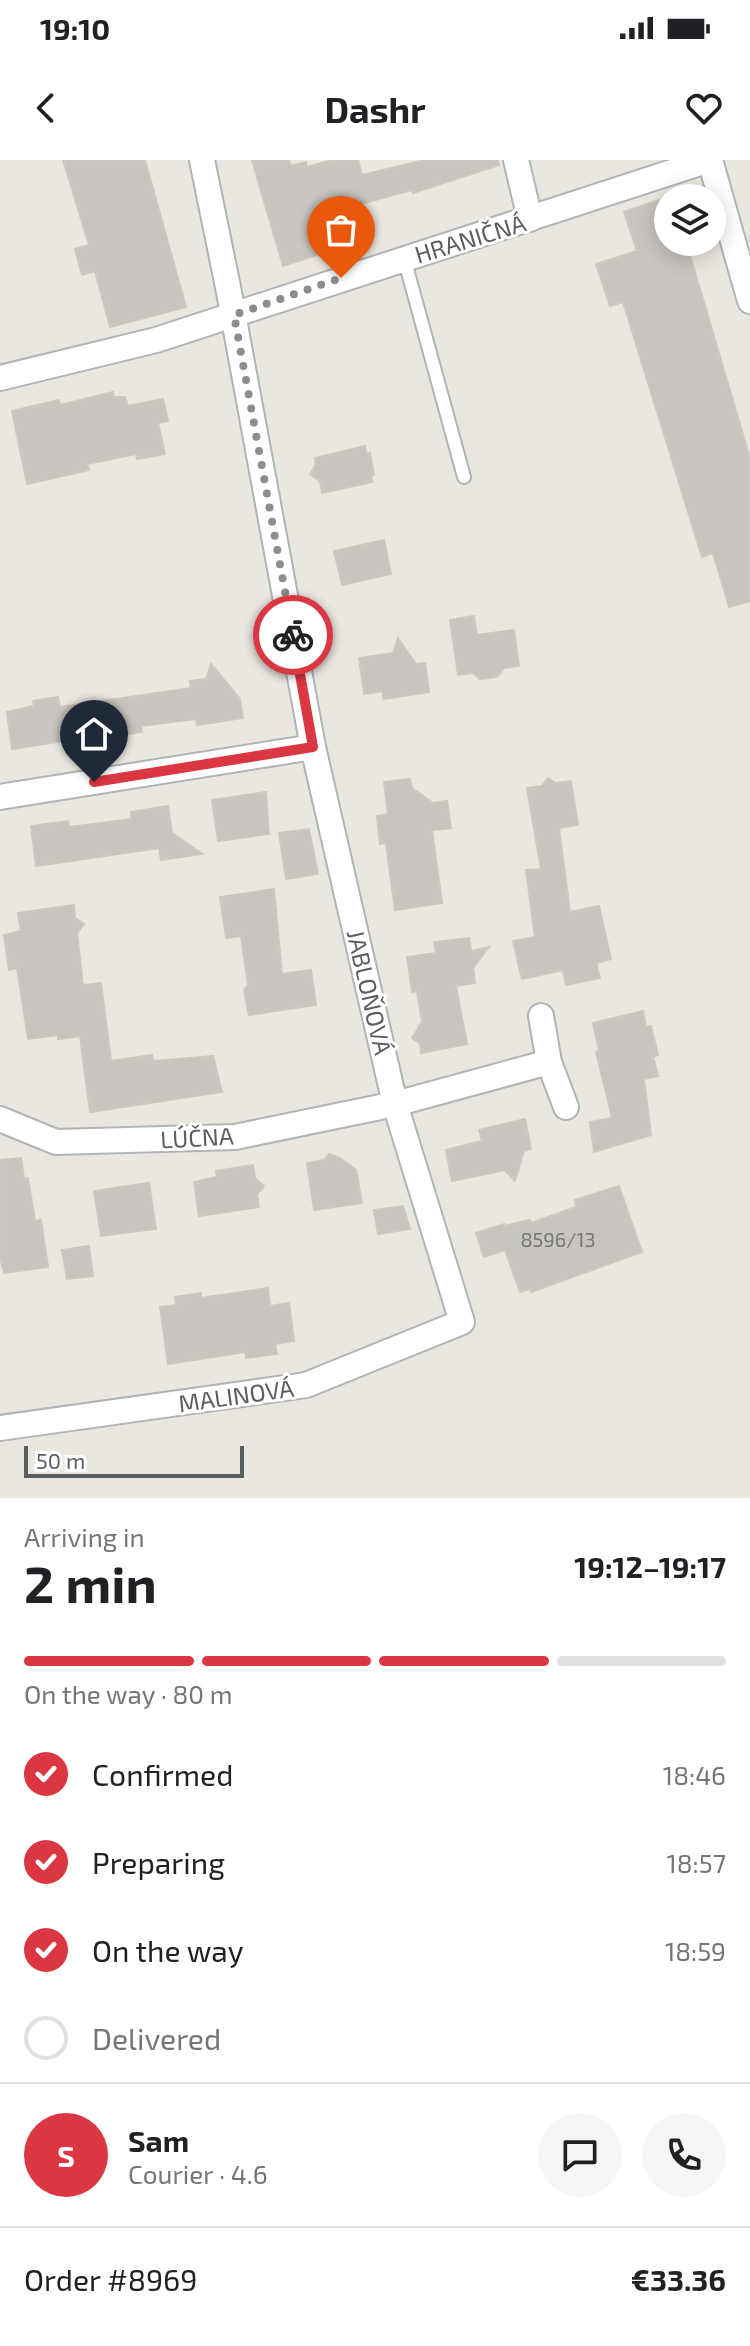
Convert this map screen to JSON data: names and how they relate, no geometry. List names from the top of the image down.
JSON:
{
  "streets": {
    "street": [
      "HRANIČNÁ",
      "JABLOŇOVÁ",
      "LÚČNA",
      "MALINOVÁ"
    ]
  },
  "crossings": [
    ["HRANIČNÁ", "JABLOŇOVÁ"],
    ["JABLOŇOVÁ", "LÚČNA"],
    ["JABLOŇOVÁ", "MALINOVÁ"]
  ],
  "house_numbers": ["8596/13"],
  "scale_bar": "50 m",
  "page": {
    "status": "19:10",
    "header": "Dashr",
    "scale": "50 m",
    "heading": ["2 min", "Arriving in", "19:12–19:17"],
    "panel": [
      "Sam",
      "Courier · 4.6",
      "Order #8969",
      "€33.36"
    ],
    "bar": "On the way · 80 m",
    "list": [
      ["Confirmed", "18:46"],
      ["Preparing", "18:57"],
      ["On the way", "18:59"],
      "Delivered"
    ],
    "round": "S"
  }
}
